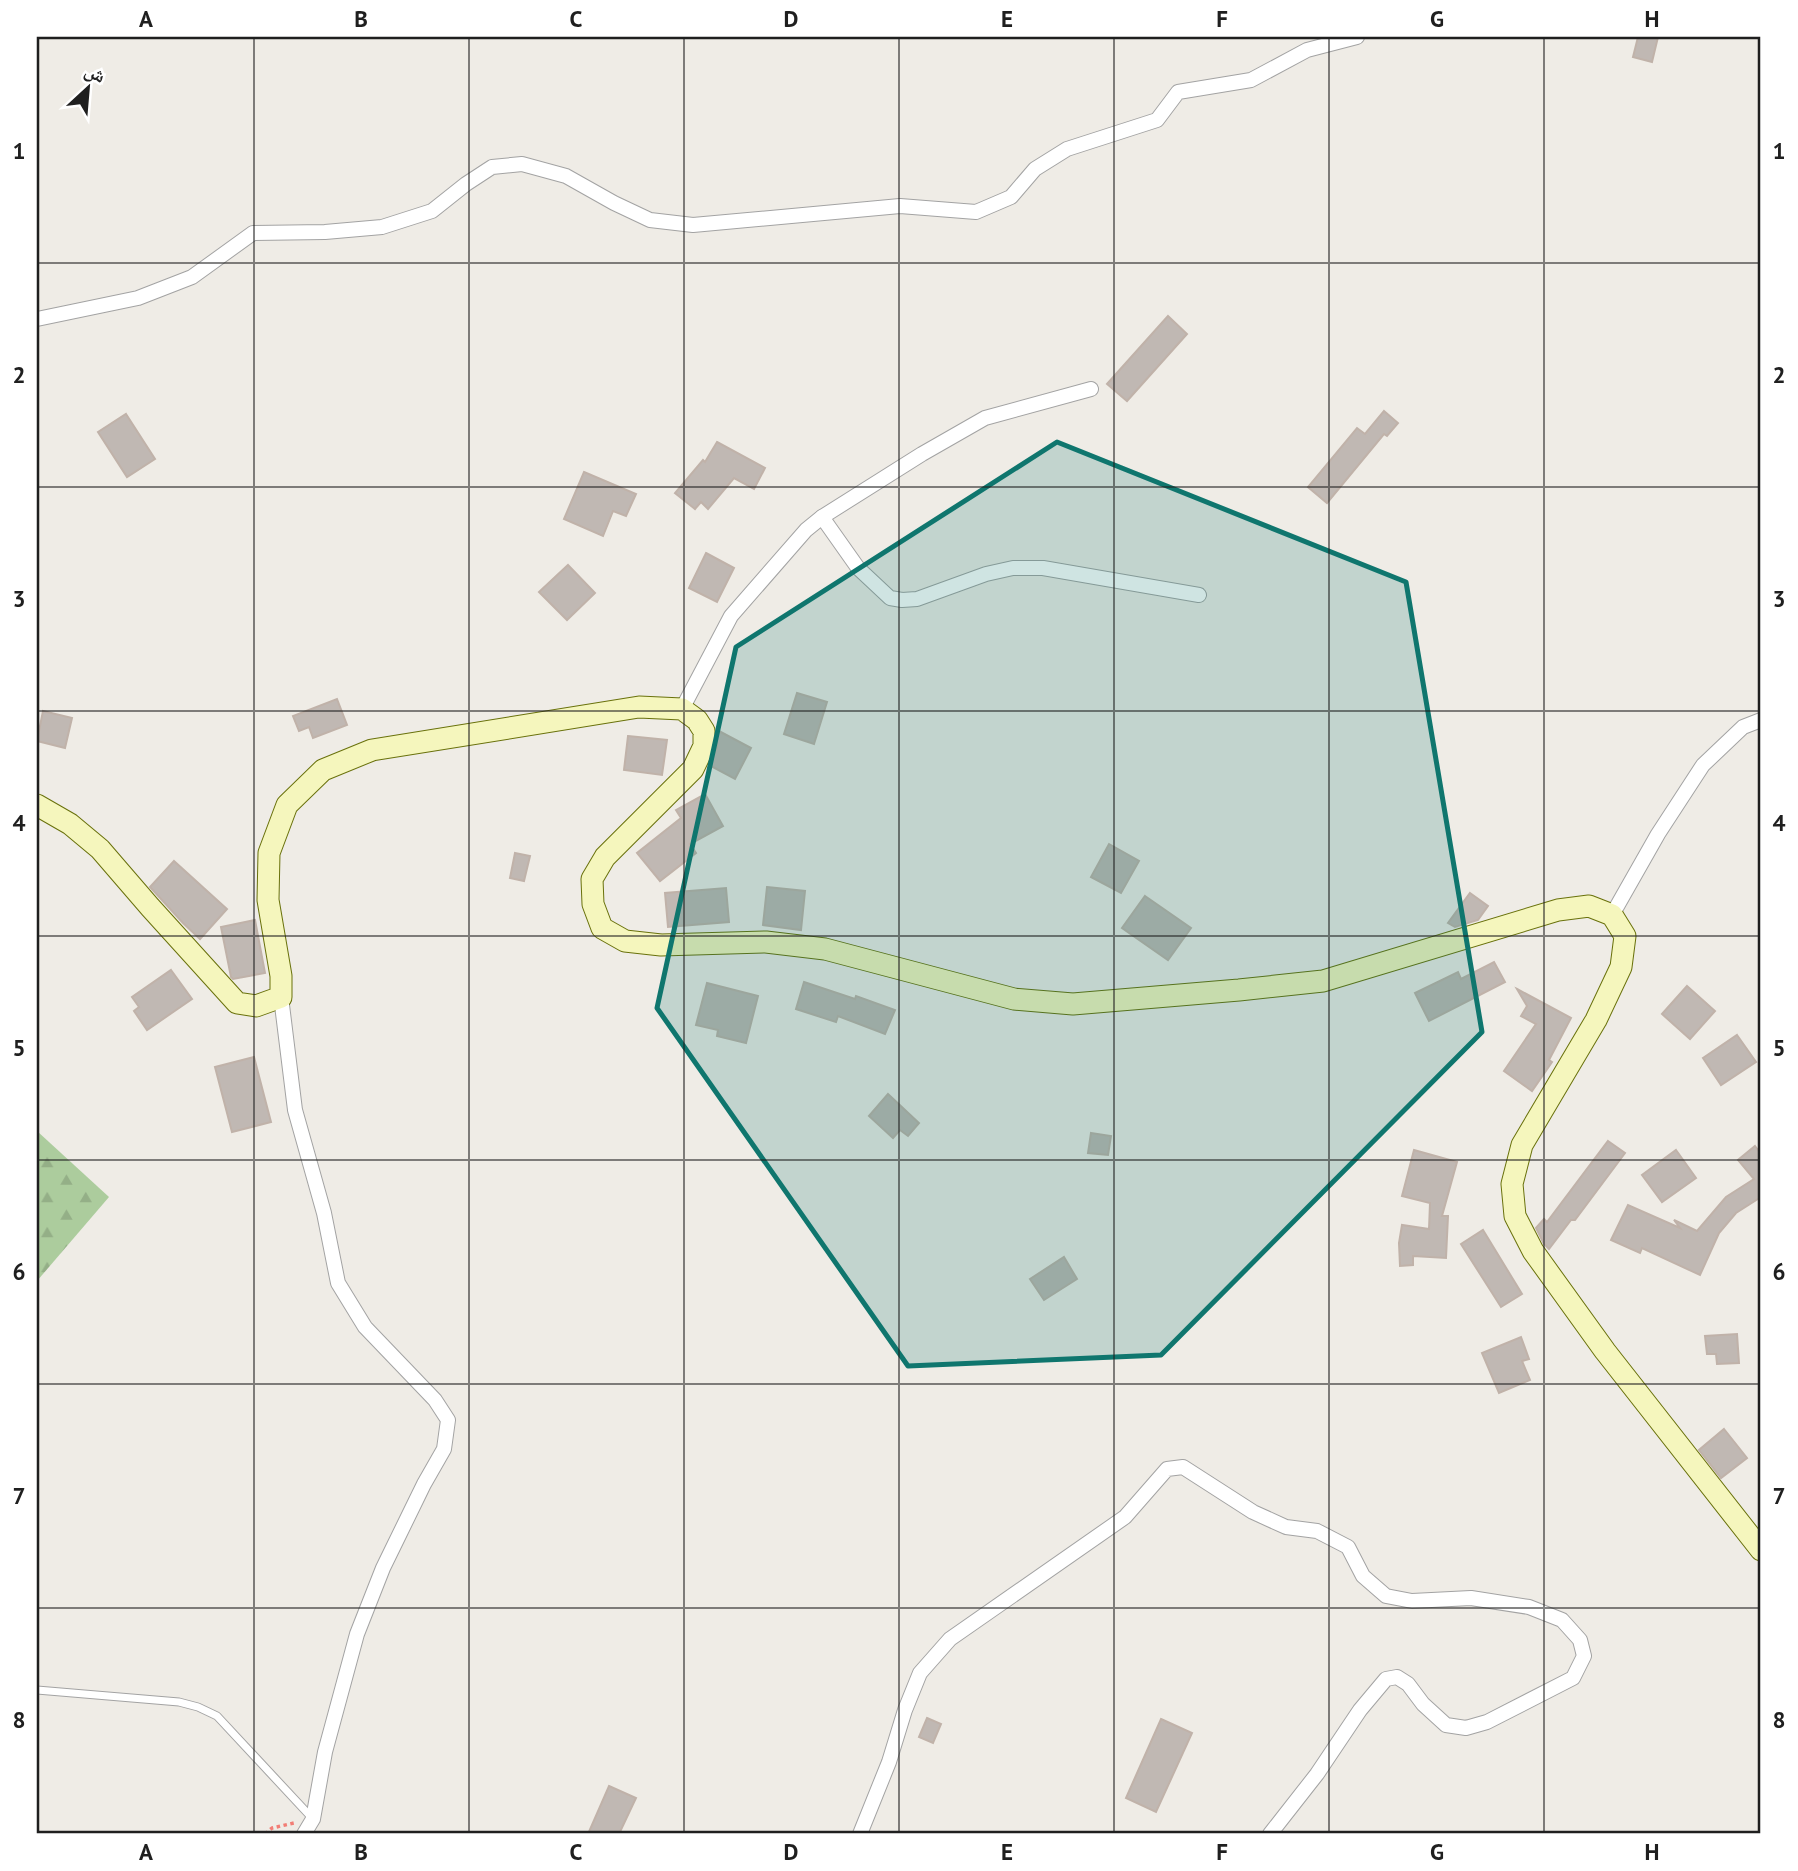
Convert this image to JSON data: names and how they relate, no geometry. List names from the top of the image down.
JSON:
{
  "north": "top right",
  "grid": {
    "columns": [
      "A",
      "B",
      "C",
      "D",
      "E",
      "F",
      "G",
      "H"
    ],
    "rows": [
      "1",
      "2",
      "3",
      "4",
      "5",
      "6",
      "7",
      "8"
    ]
  }
}
